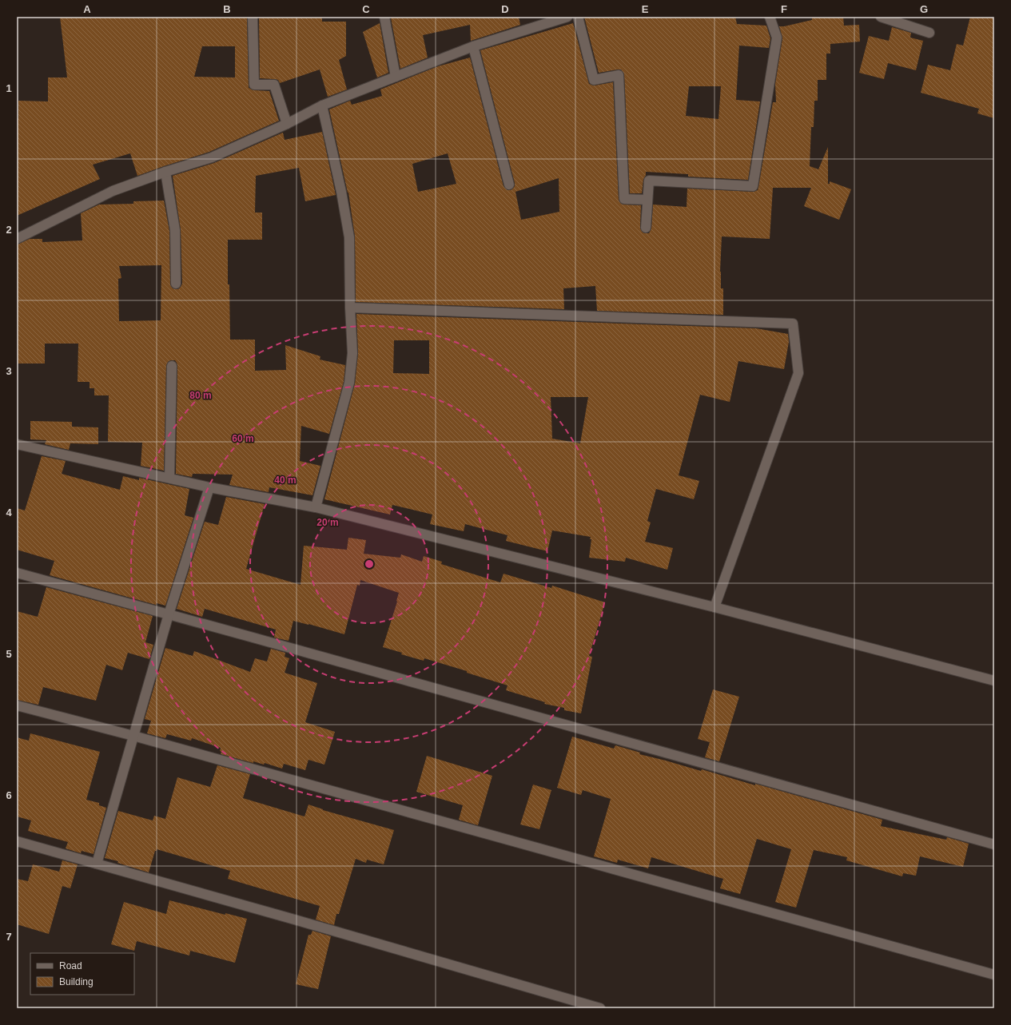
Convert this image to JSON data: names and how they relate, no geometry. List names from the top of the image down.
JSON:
{
  "legend": ["Road", "Building"],
  "grid": {
    "columns": [
      "A",
      "B",
      "C",
      "D",
      "E",
      "F",
      "G"
    ],
    "rows": [
      "1",
      "2",
      "3",
      "4",
      "5",
      "6",
      "7"
    ]
  },
  "rings": [
    "80 m",
    "60 m",
    "40 m",
    "20 m"
  ]
}
